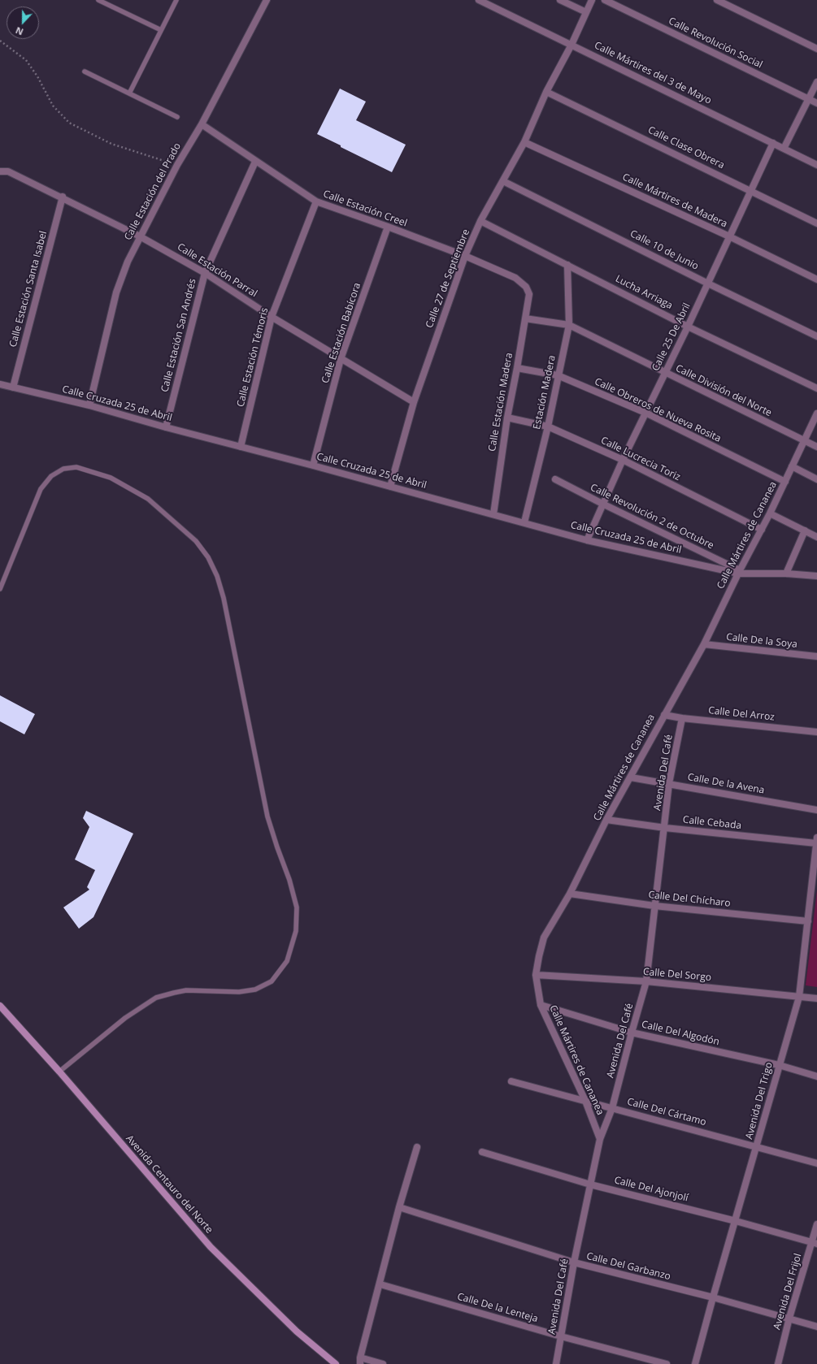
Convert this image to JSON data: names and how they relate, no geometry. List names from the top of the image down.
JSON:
{
  "streets": {
    "main road": ["Avenida Centauro del Norte"],
    "street": [
      "Calle Revolución Social",
      "Calle Mártires del 3 de Mayo",
      "Calle Clase Obrera",
      "Calle Estación del Prado",
      "Calle Mártires de Madera",
      "Calle Estación Creel",
      "Calle 10 de Junio",
      "Calle Estación Parral",
      "Calle 27 de Septiembre",
      "Calle Estación Santa Isabel",
      "Lucha Arriaga",
      "Calle Estación Babícora",
      "Calle Estación San Andrés",
      "Calle 25 De Abril",
      "Calle Estación Témoris",
      "Calle División del Norte",
      "Estación Madera",
      "Calle Estación Madera",
      "Calle Cruzada 25 de Abril",
      "Calle Obreros de Nueva Rosita",
      "Calle Lucrecia Toriz",
      "Calle Revolución 2 de Octubre",
      "Calle Mártires de Cananea",
      "Calle De la Soya",
      "Calle Del Arroz",
      "Avenida Del Café",
      "Calle De la Avena",
      "Calle Cebada",
      "Calle Del Chícharo",
      "Calle Del Sorgo",
      "Calle Del Algodón",
      "Avenida Del Trigo",
      "Calle Del Cártamo",
      "Calle Del Ajonjolí",
      "Calle Del Garbanzo",
      "Avenida Del Frijol",
      "Calle De la Lenteja"
    ]
  },
  "crossings": [
    ["Calle Mártires del 3 de Mayo", "Calle 27 de Septiembre"],
    ["Calle Mártires del 3 de Mayo", "Calle 25 De Abril"],
    ["Calle Clase Obrera", "Calle 27 de Septiembre"],
    ["Calle Clase Obrera", "Calle 25 De Abril"],
    ["Calle Estación del Prado", "Calle Estación Creel"],
    ["Calle Estación del Prado", "Calle Estación Parral"],
    ["Calle Estación del Prado", "Calle Cruzada 25 de Abril"],
    ["Calle Mártires de Madera", "Calle 27 de Septiembre"],
    ["Calle Mártires de Madera", "Calle 25 De Abril"],
    ["Calle Estación Creel", "Calle 27 de Septiembre"],
    ["Calle Estación Creel", "Calle Estación Babícora"],
    ["Calle Estación Creel", "Calle Estación San Andrés"],
    ["Calle Estación Creel", "Calle Estación Témoris"],
    ["Calle Estación Creel", "Calle Estación Madera"],
    ["Calle 10 de Junio", "Calle 27 de Septiembre"],
    ["Calle 10 de Junio", "Calle 25 De Abril"],
    ["Calle Estación Parral", "Calle 27 de Septiembre"],
    ["Calle Estación Parral", "Calle Estación Santa Isabel"],
    ["Calle Estación Parral", "Calle Estación Babícora"],
    ["Calle Estación Parral", "Calle Estación San Andrés"],
    ["Calle Estación Parral", "Calle Estación Témoris"],
    ["Calle 27 de Septiembre", "Lucha Arriaga"],
    ["Calle 27 de Septiembre", "Calle Cruzada 25 de Abril"],
    ["Calle Estación Santa Isabel", "Calle Cruzada 25 de Abril"],
    ["Lucha Arriaga", "Calle 25 De Abril"],
    ["Lucha Arriaga", "Estación Madera"],
    ["Calle Estación Babícora", "Calle Cruzada 25 de Abril"],
    ["Calle Estación San Andrés", "Calle Cruzada 25 de Abril"],
    ["Calle 25 De Abril", "Calle División del Norte"],
    ["Calle 25 De Abril", "Calle Cruzada 25 de Abril"],
    ["Calle 25 De Abril", "Calle Obreros de Nueva Rosita"],
    ["Calle 25 De Abril", "Calle Lucrecia Toriz"],
    ["Calle 25 De Abril", "Calle Revolución 2 de Octubre"],
    ["Calle Estación Témoris", "Calle Cruzada 25 de Abril"],
    ["Calle División del Norte", "Estación Madera"],
    ["Calle División del Norte", "Calle Estación Madera"],
    ["Calle División del Norte", "Calle Mártires de Cananea"],
    ["Estación Madera", "Calle Cruzada 25 de Abril"],
    ["Estación Madera", "Calle Obreros de Nueva Rosita"],
    ["Estación Madera", "Calle Lucrecia Toriz"],
    ["Calle Estación Madera", "Calle Cruzada 25 de Abril"],
    ["Calle Estación Madera", "Calle Obreros de Nueva Rosita"],
    ["Calle Estación Madera", "Calle Lucrecia Toriz"],
    ["Calle Cruzada 25 de Abril", "Calle Revolución 2 de Octubre"],
    ["Calle Cruzada 25 de Abril", "Calle Mártires de Cananea"],
    ["Calle Obreros de Nueva Rosita", "Calle Mártires de Cananea"],
    ["Calle Lucrecia Toriz", "Calle Mártires de Cananea"],
    ["Calle Revolución 2 de Octubre", "Calle Mártires de Cananea"],
    ["Calle Mártires de Cananea", "Calle De la Soya"],
    ["Calle Mártires de Cananea", "Calle Del Arroz"],
    ["Calle Mártires de Cananea", "Avenida Del Café"],
    ["Calle Mártires de Cananea", "Calle De la Avena"],
    ["Calle Mártires de Cananea", "Calle Cebada"],
    ["Calle Mártires de Cananea", "Calle Del Chícharo"],
    ["Calle Mártires de Cananea", "Calle Del Sorgo"],
    ["Calle Mártires de Cananea", "Calle Del Algodón"],
    ["Calle Mártires de Cananea", "Calle Del Cártamo"],
    ["Calle Del Arroz", "Avenida Del Café"],
    ["Avenida Del Café", "Calle De la Avena"],
    ["Avenida Del Café", "Calle Cebada"],
    ["Avenida Del Café", "Calle Del Chícharo"],
    ["Avenida Del Café", "Calle Del Sorgo"],
    ["Avenida Del Café", "Calle Del Algodón"],
    ["Avenida Del Café", "Calle Del Cártamo"],
    ["Avenida Del Café", "Calle Del Ajonjolí"],
    ["Avenida Del Café", "Calle Del Garbanzo"],
    ["Avenida Del Café", "Calle De la Lenteja"],
    ["Calle Cebada", "Avenida Del Trigo"],
    ["Calle Del Chícharo", "Avenida Del Trigo"],
    ["Calle Del Sorgo", "Avenida Del Trigo"],
    ["Calle Del Algodón", "Avenida Del Trigo"],
    ["Avenida Del Trigo", "Calle Del Cártamo"],
    ["Avenida Del Trigo", "Calle Del Ajonjolí"],
    ["Avenida Del Trigo", "Calle Del Garbanzo"],
    ["Calle Del Ajonjolí", "Avenida Del Frijol"],
    ["Calle Del Garbanzo", "Avenida Del Frijol"]
  ],
  "north": "bottom"
}
